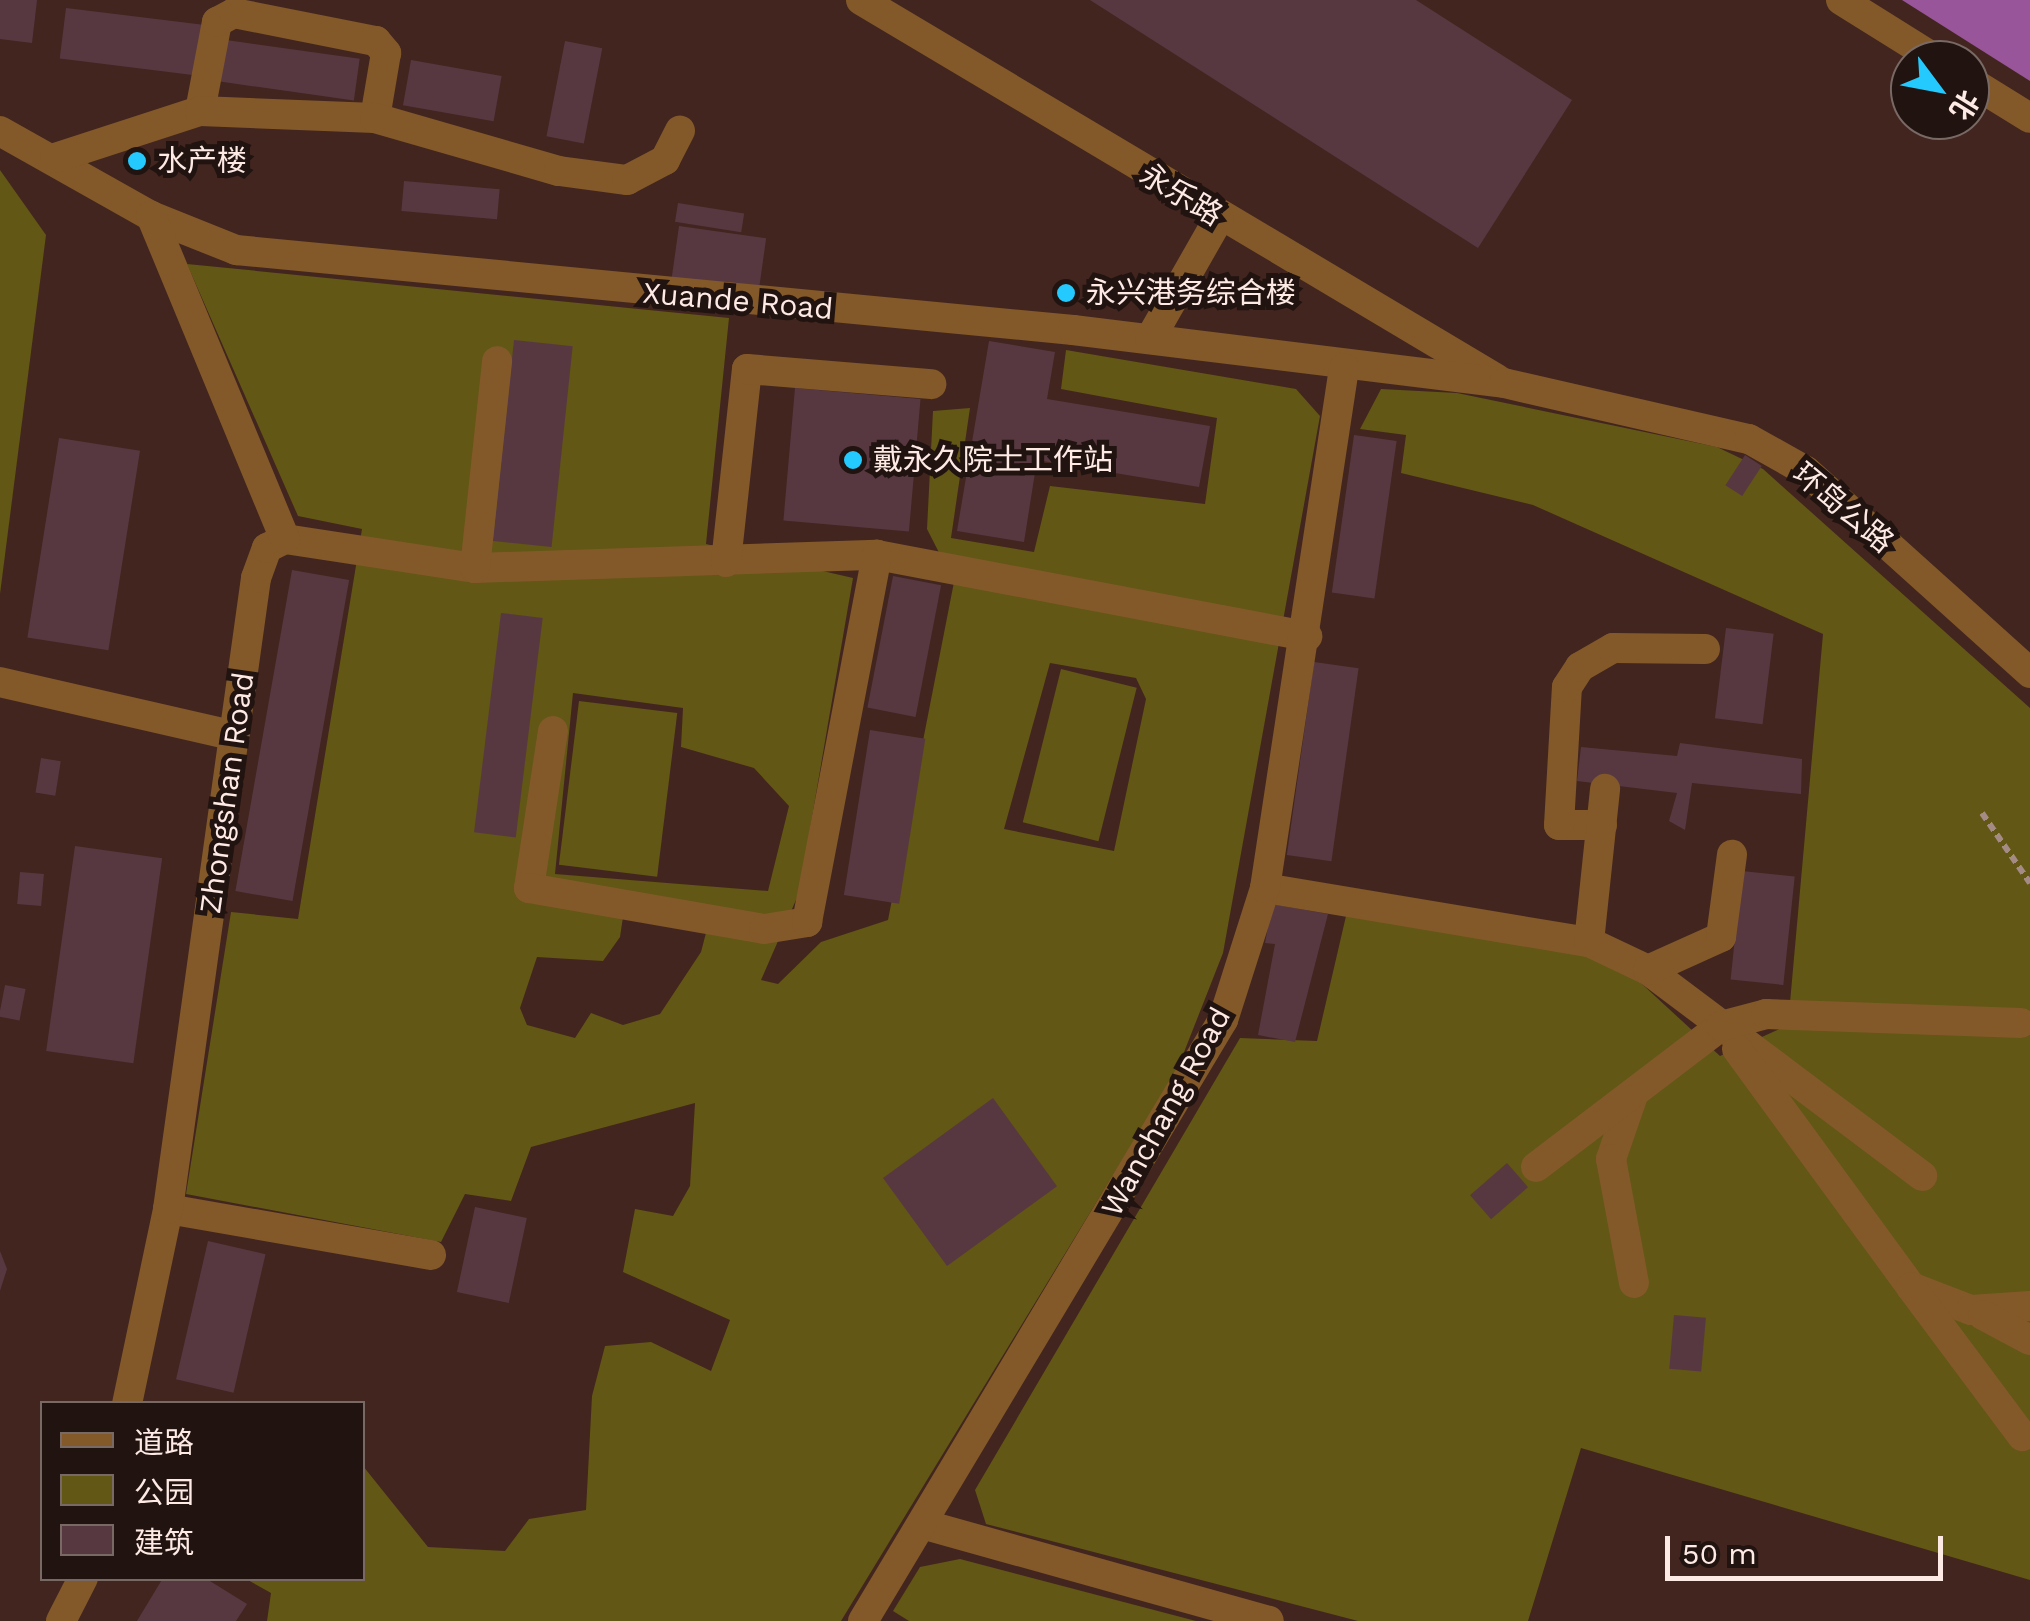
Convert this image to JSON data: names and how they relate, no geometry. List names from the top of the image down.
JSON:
{
  "streets": {
    "street": [
      "永乐路",
      "Xuande Road",
      "环岛公路",
      "Zhongshan Road",
      "Wanchang Road"
    ]
  },
  "crossings": [
    ["永乐路", "Xuande Road"],
    ["永乐路", "环岛公路"],
    ["Xuande Road", "环岛公路"],
    ["Xuande Road", "Wanchang Road"]
  ],
  "places": ["水产楼", "永兴港务综合楼", "戴永久院士工作站"],
  "legend": ["道路", "公园", "建筑"],
  "scale_bar": "50 m",
  "north": "bottom right"
}
